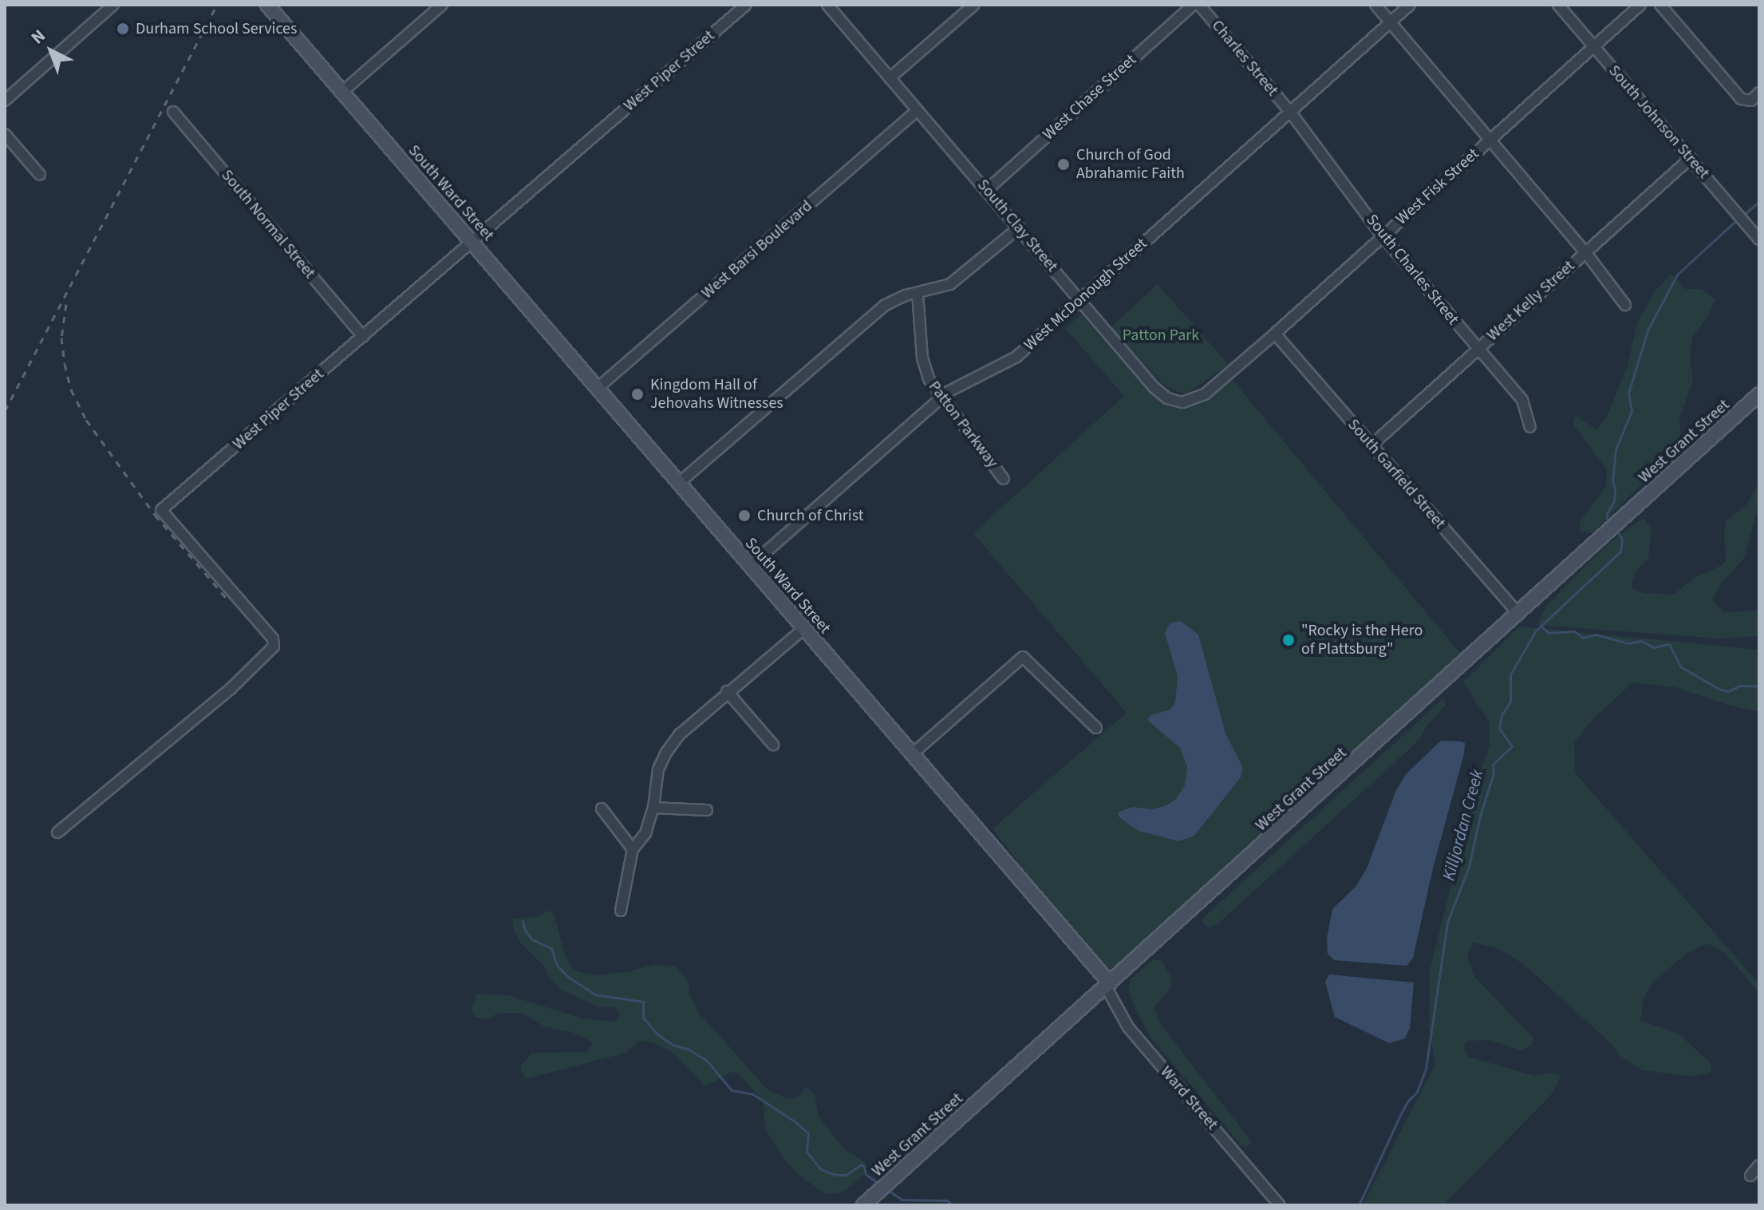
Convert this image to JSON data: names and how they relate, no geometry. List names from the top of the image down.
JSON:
{
  "streets": {
    "street": [
      "Charles Street",
      "West Piper Street",
      "West Chase Street",
      "South Johnson Street",
      "West Fisk Street",
      "South Ward Street",
      "South Normal Street",
      "South Clay Street",
      "West Barsi Boulevard",
      "South Charles Street",
      "West McDonough Street",
      "West Kelly Street",
      "Patton Parkway",
      "West Grant Street",
      "South Garfield Street",
      "Ward Street"
    ]
  },
  "crossings": [
    ["Charles Street", "South Charles Street"],
    ["Charles Street", "West McDonough Street"],
    ["West Piper Street", "South Ward Street"],
    ["West Piper Street", "South Normal Street"],
    ["West Chase Street", "South Clay Street"],
    ["South Johnson Street", "West Fisk Street"],
    ["South Johnson Street", "West Kelly Street"],
    ["West Fisk Street", "South Clay Street"],
    ["West Fisk Street", "South Charles Street"],
    ["West Fisk Street", "South Garfield Street"],
    ["South Ward Street", "West Barsi Boulevard"],
    ["South Ward Street", "West McDonough Street"],
    ["South Ward Street", "West Grant Street"],
    ["South Ward Street", "Ward Street"],
    ["South Clay Street", "West Barsi Boulevard"],
    ["South Clay Street", "West McDonough Street"],
    ["South Charles Street", "West McDonough Street"],
    ["South Charles Street", "West Kelly Street"],
    ["West McDonough Street", "Patton Parkway"],
    ["West Kelly Street", "South Garfield Street"],
    ["West Grant Street", "South Garfield Street"],
    ["West Grant Street", "Ward Street"]
  ],
  "water": ["Killjordan Creek"],
  "parks": ["Patton Park"],
  "places": [
    "Durham School Services",
    "Church of God Abrahamic Faith",
    "Kingdom Hall of Jehovahs Witnesses",
    "Church of Christ",
    "\"Rocky is the Hero of Plattsburg\""
  ],
  "north": "top left"
}
